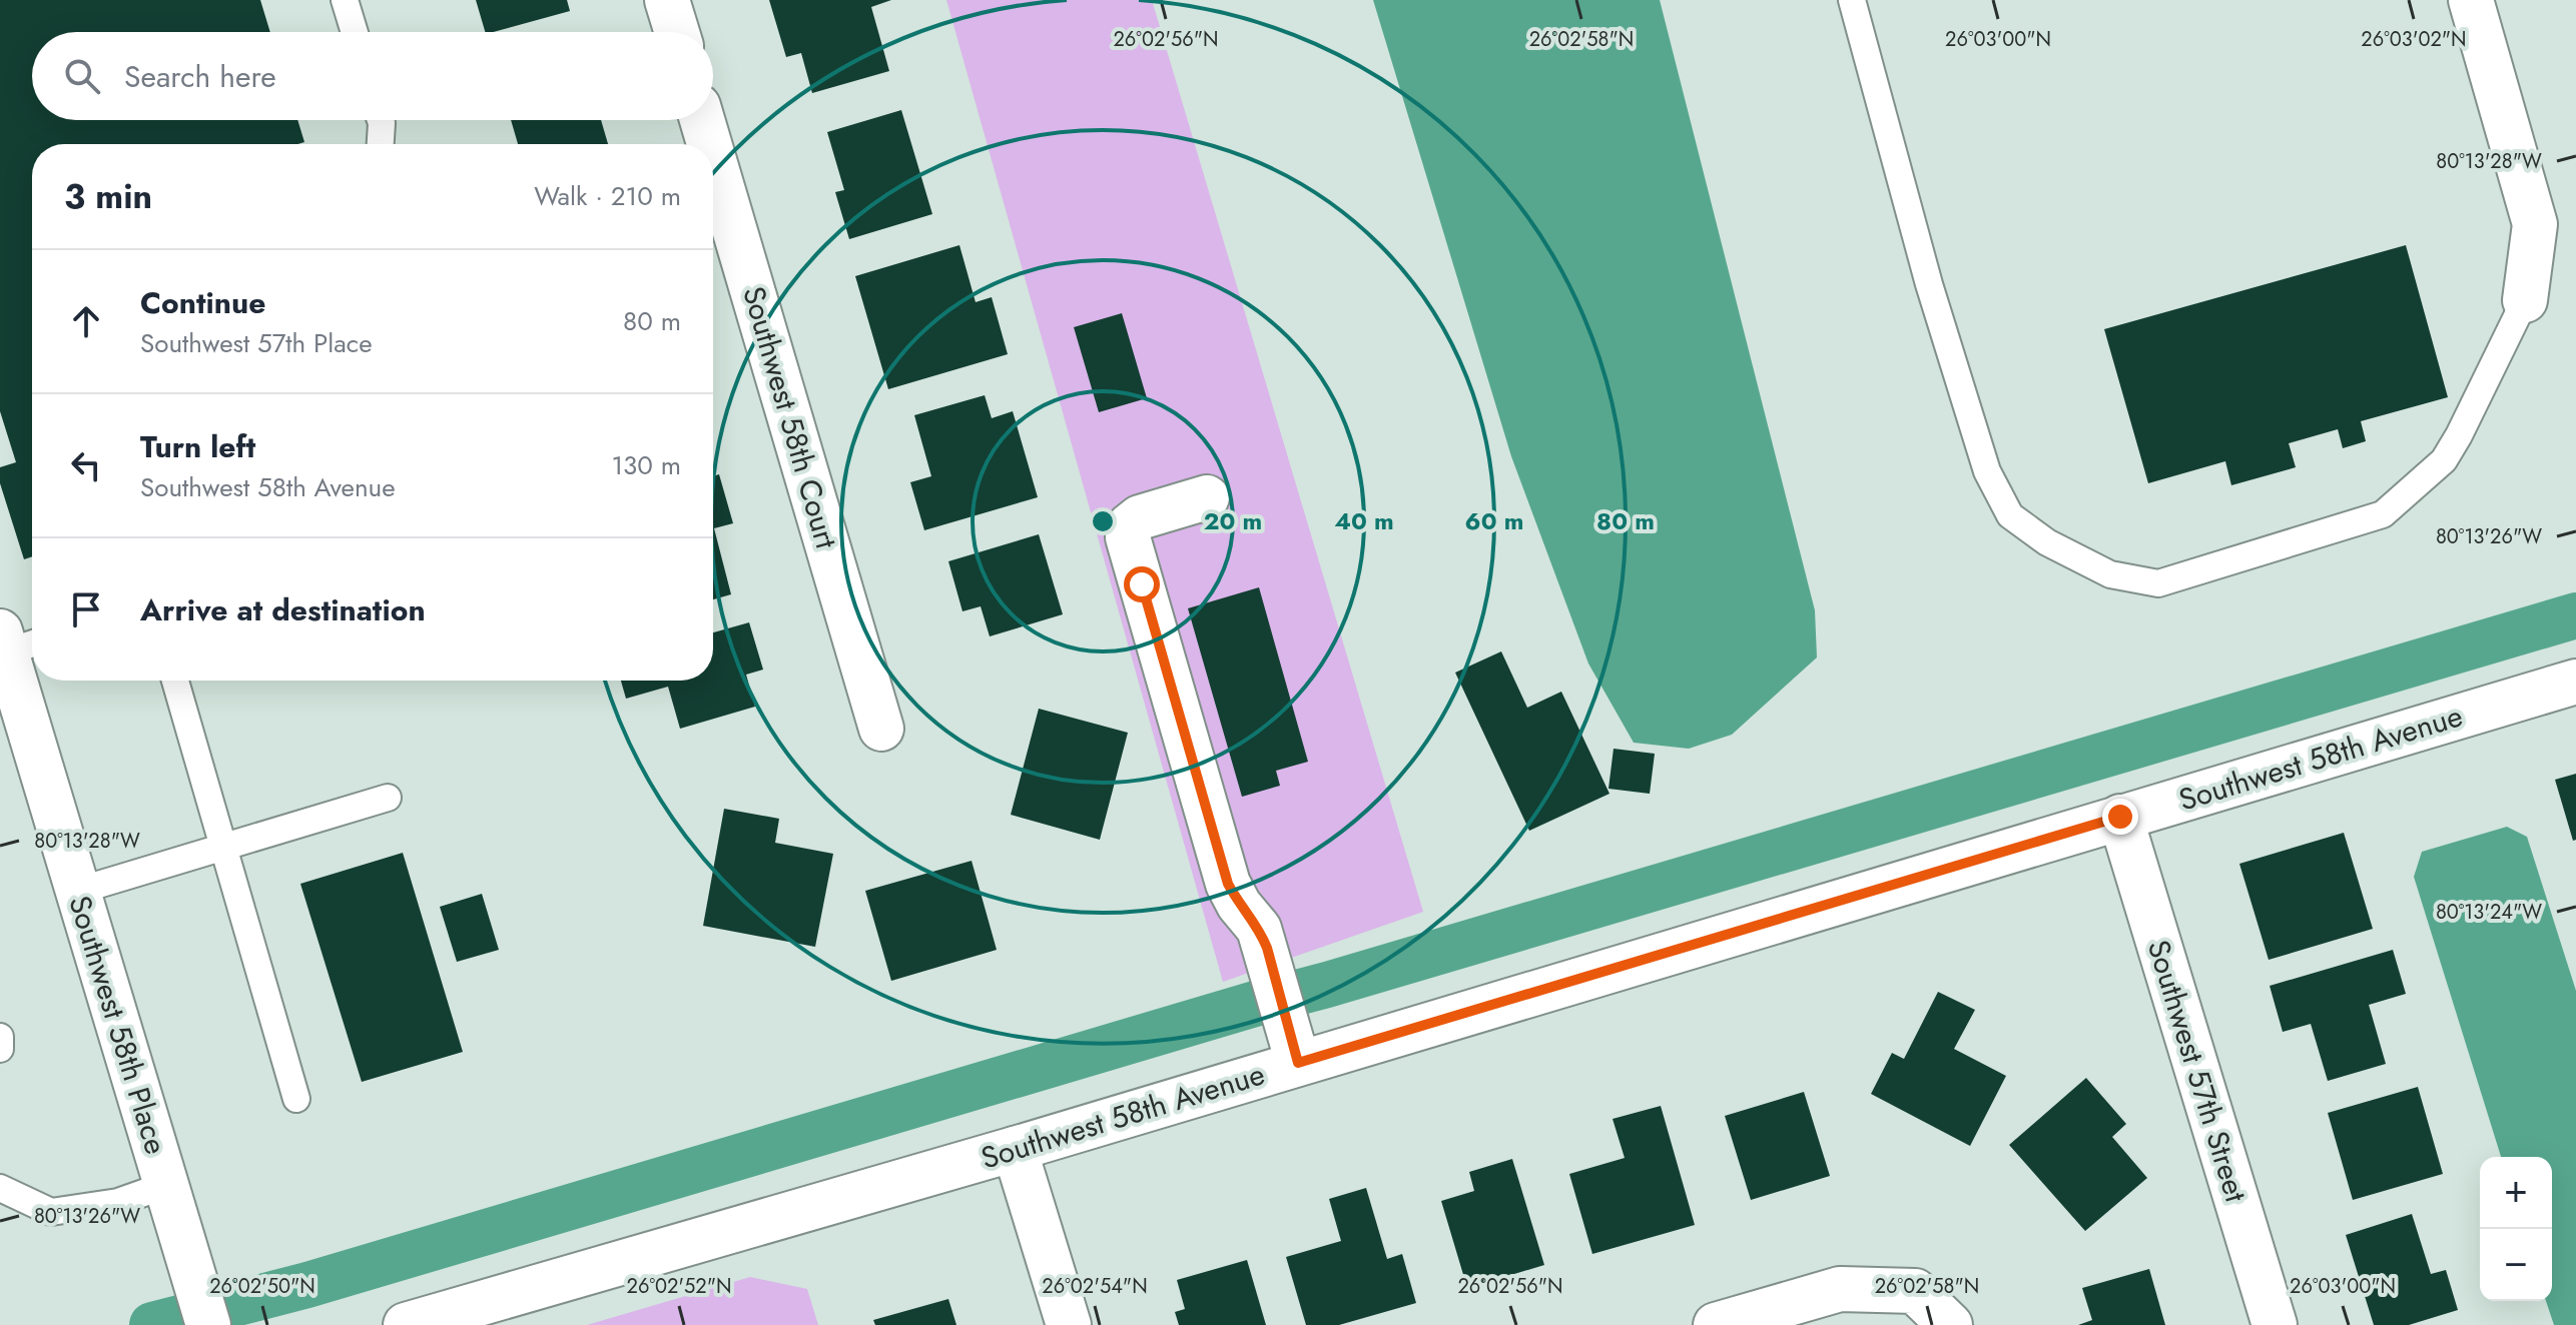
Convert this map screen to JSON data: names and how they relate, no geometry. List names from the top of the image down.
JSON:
{
  "streets": {
    "street": [
      "Southwest 58th Court",
      "Southwest 58th Avenue",
      "Southwest 58th Place",
      "Southwest 57th Street"
    ]
  },
  "crossings": [
    ["Southwest 58th Avenue", "Southwest 57th Street"]
  ],
  "page": {
    "search": "Search here",
    "heading": ["3 min", "Walk · 210 m"],
    "list": [
      ["Continue", "Southwest 57th Place", "80 m"],
      ["Turn left", "Southwest 58th Avenue", "130 m"],
      "Arrive at destination"
    ],
    "map_buttons": ["+", "−"]
  },
  "coordinates": [
    "26°02'56\"N",
    "26°02'58\"N",
    "26°03'00\"N",
    "26°03'02\"N",
    "80°13'28\"W",
    "80°13'26\"W",
    "80°13'24\"W",
    "26°02'50\"N",
    "26°02'52\"N",
    "26°02'54\"N"
  ],
  "rings": [
    "20 m",
    "40 m",
    "60 m",
    "80 m"
  ]
}
